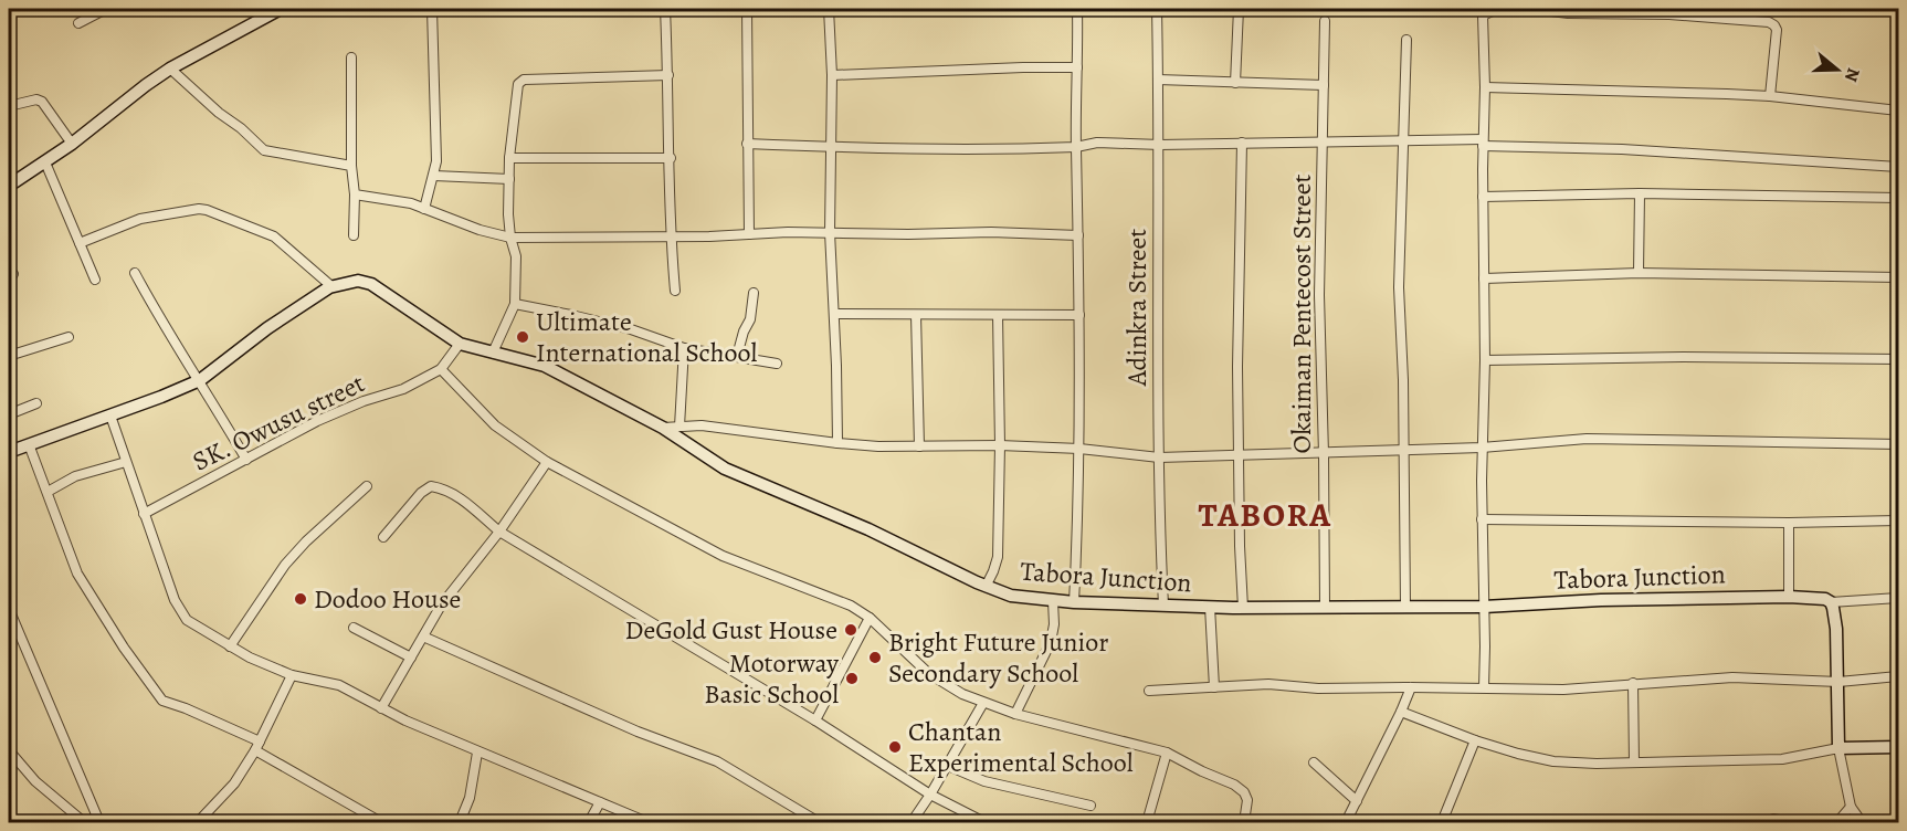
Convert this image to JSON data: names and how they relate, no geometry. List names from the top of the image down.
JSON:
{
  "streets": {
    "street": [
      "Adinkra Street",
      "Okaiman Pentecost Street",
      "SK. Owusu street",
      "Tabora Junction"
    ]
  },
  "crossings": [
    ["Adinkra Street", "Tabora Junction"],
    ["Okaiman Pentecost Street", "Tabora Junction"],
    ["SK. Owusu street", "Tabora Junction"]
  ],
  "districts": ["TABORA"],
  "places": [
    "Ultimate International School",
    "Dodoo House",
    "DeGold Gust House",
    "Bright Future Junior Secondary School",
    "Motorway Basic School",
    "Chantan Experimental School"
  ],
  "north": "right"
}
